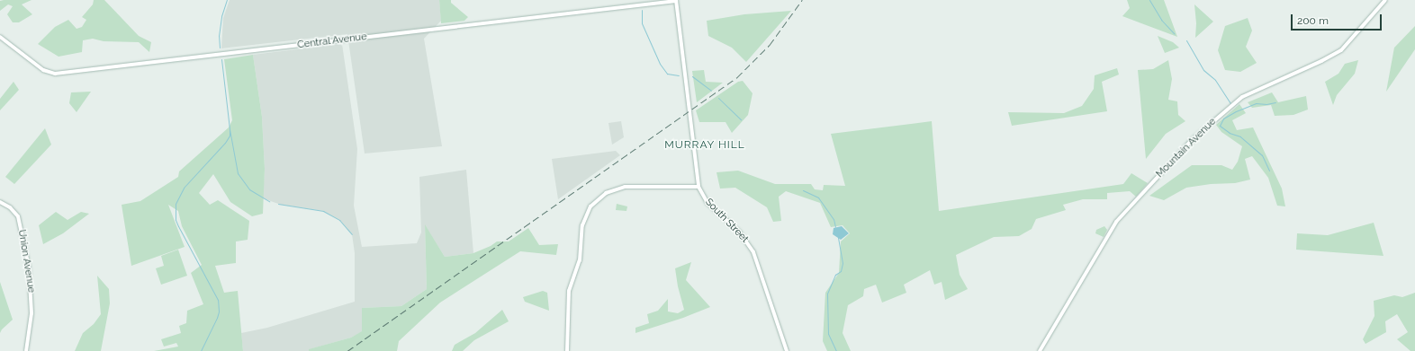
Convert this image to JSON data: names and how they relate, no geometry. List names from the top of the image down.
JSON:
{
  "streets": {
    "street": [
      "Central Avenue",
      "Mountain Avenue",
      "South Street",
      "Union Avenue"
    ]
  },
  "crossings": [
    ["Central Avenue", "South Street"]
  ],
  "districts": ["MURRAY HILL"],
  "scale_bar": "200 m"
}
